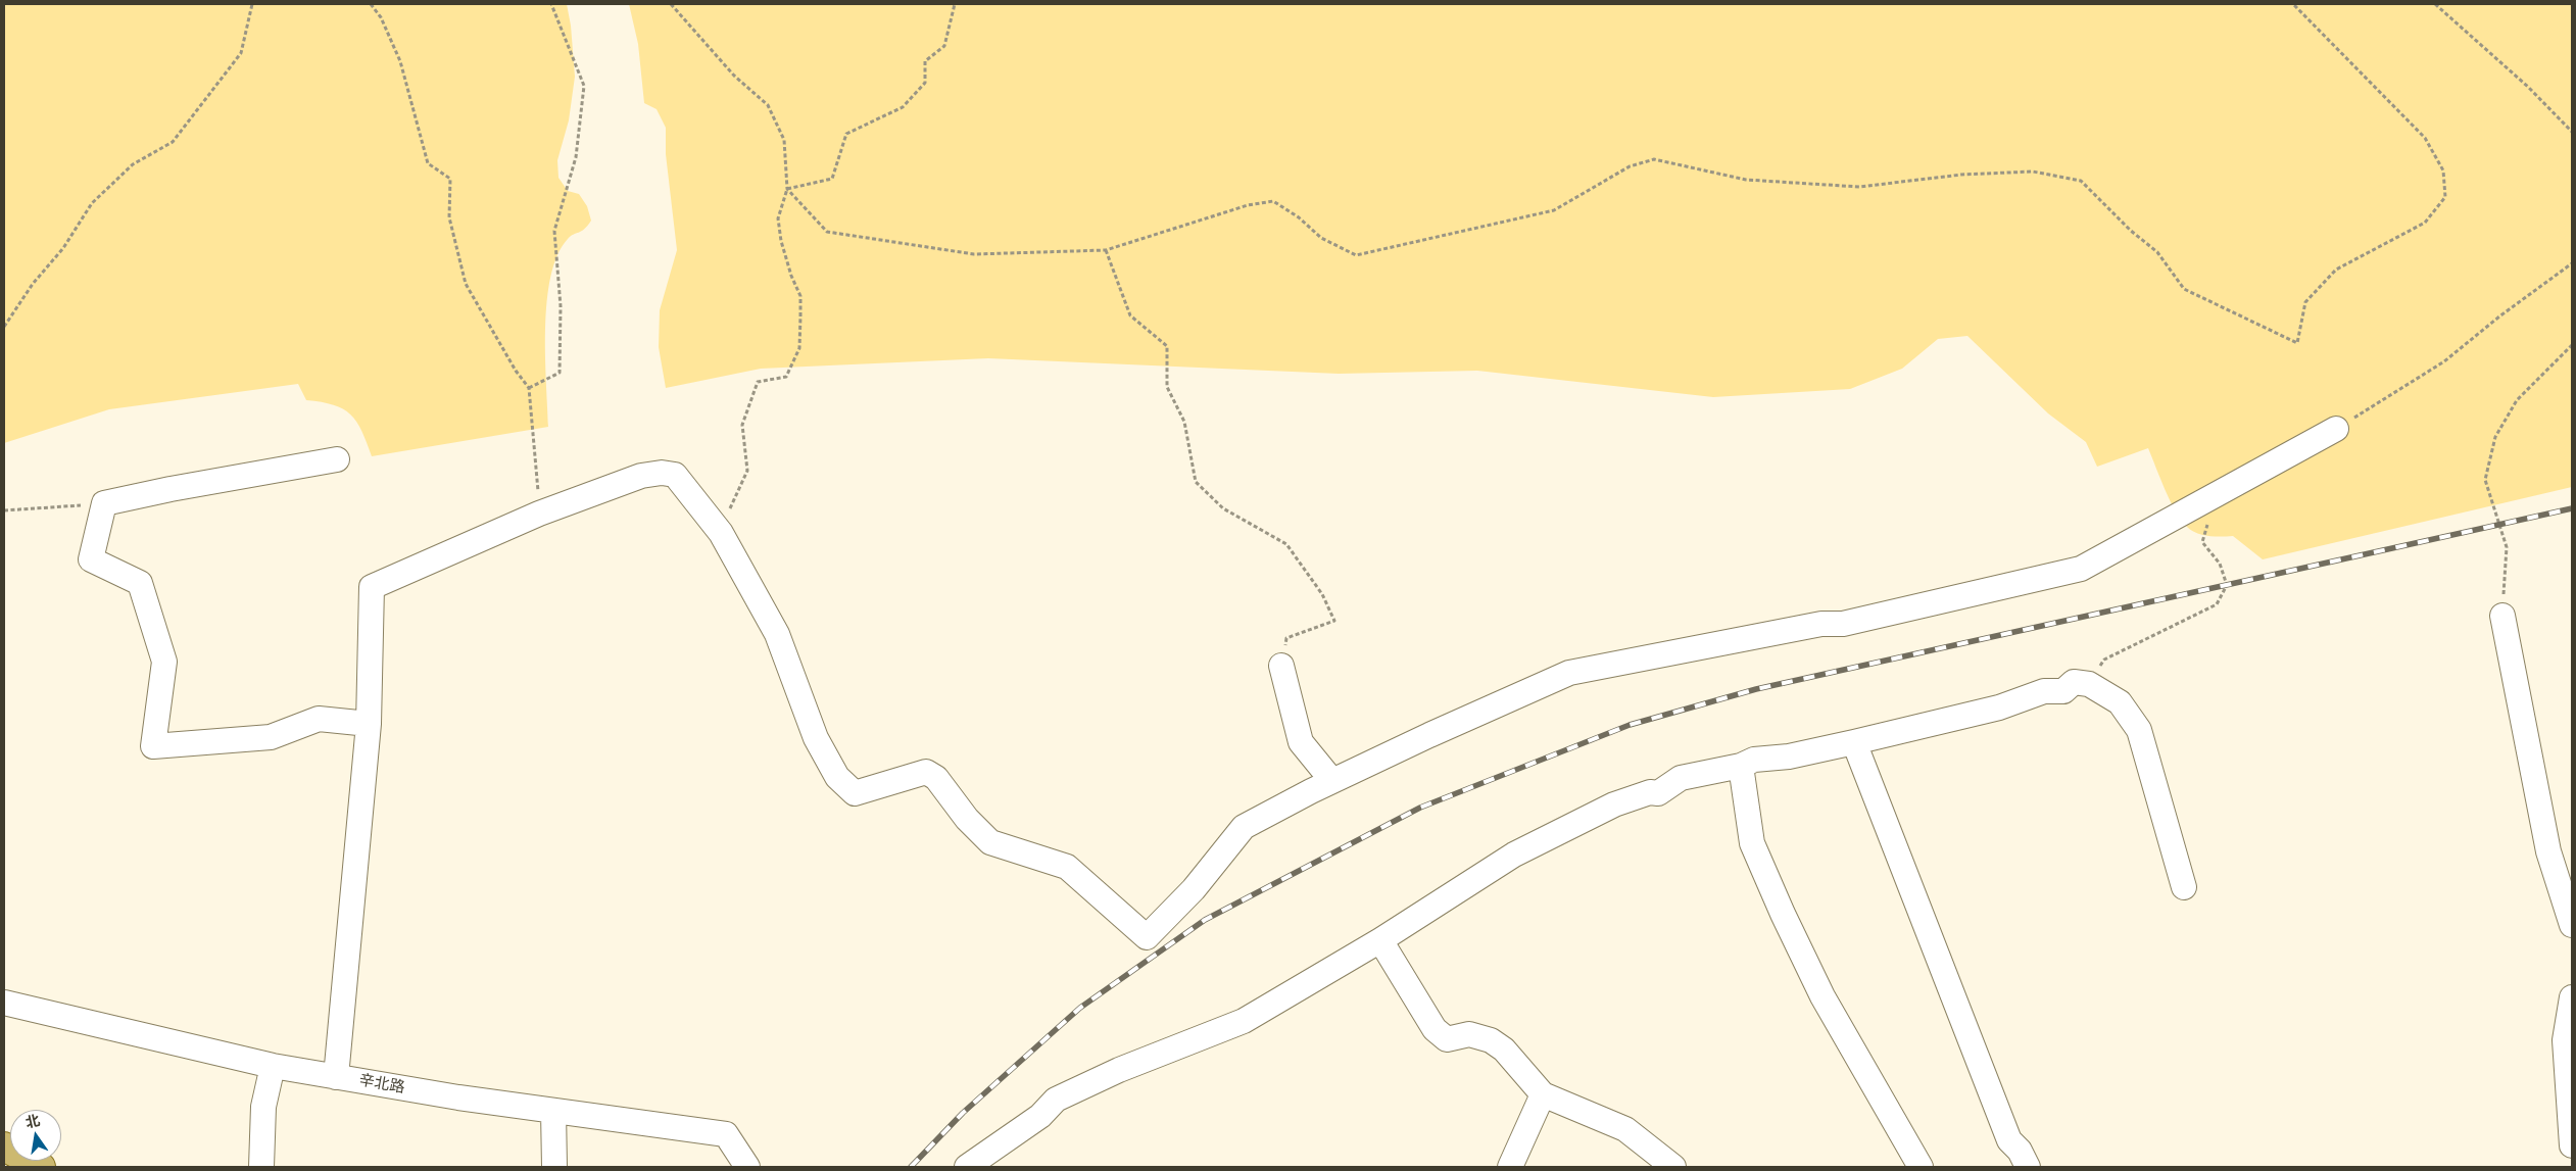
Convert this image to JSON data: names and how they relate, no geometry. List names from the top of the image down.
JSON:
{
  "streets": {
    "street": ["辛北路"]
  },
  "north": "top"
}
